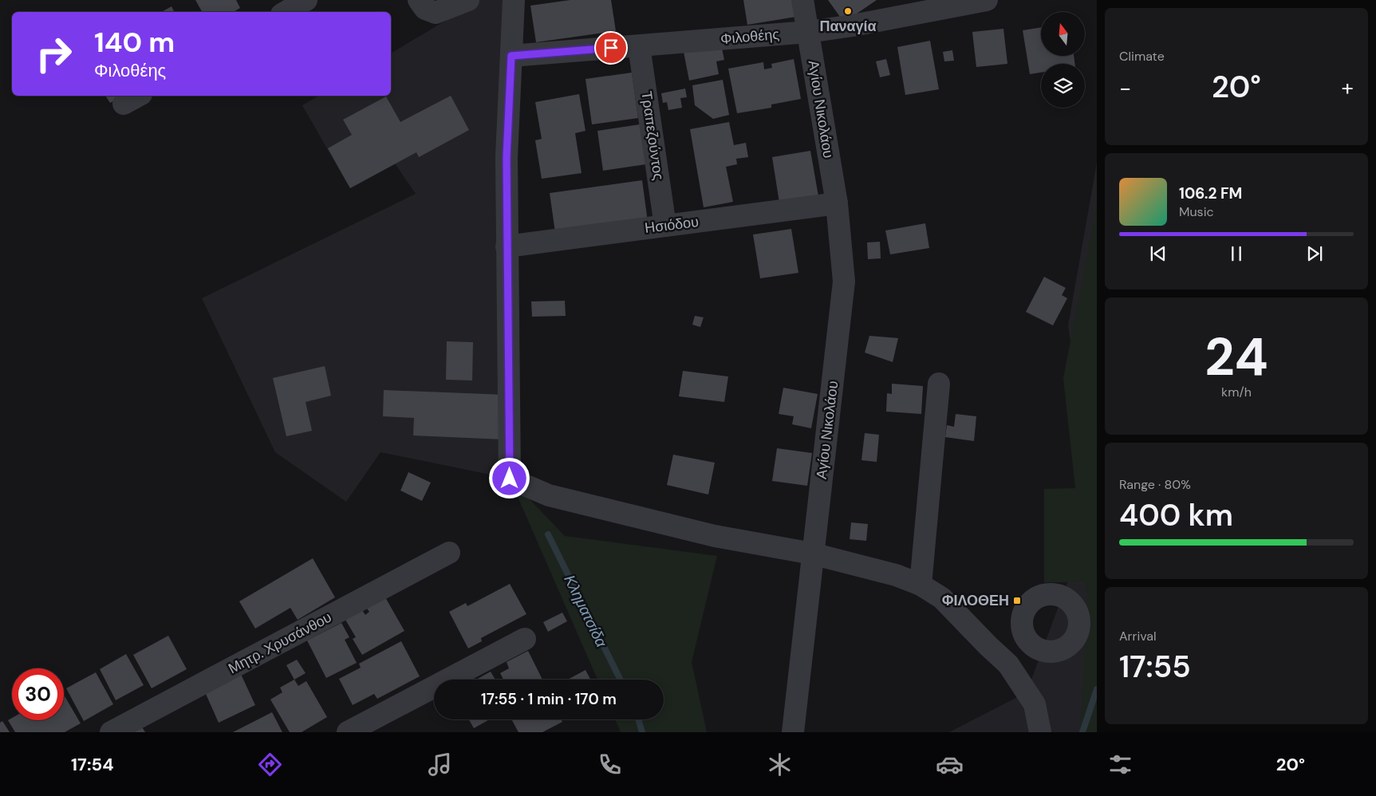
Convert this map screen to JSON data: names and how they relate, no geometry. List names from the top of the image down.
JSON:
{
  "streets": {
    "street": [
      "Φιλοθέης",
      "Αγίου Νικολάου",
      "Τραπεζούντος",
      "Ησιόδου",
      "Μητρ. Χρυσάνθου"
    ]
  },
  "crossings": [
    ["Φιλοθέης", "Αγίου Νικολάου"],
    ["Φιλοθέης", "Τραπεζούντος"],
    ["Αγίου Νικολάου", "Ησιόδου"],
    ["Τραπεζούντος", "Ησιόδου"]
  ],
  "water": ["Κληματσίδα"],
  "places": {
    "other": ["Παναγία"],
    "transit": ["ΦΙΛΟΘΕΗ"]
  },
  "north": "top",
  "page": {
    "tile": [
      "Climate",
      ["24", "km/h"],
      ["Range · 80%", "400 km"],
      ["Arrival", "17:55"]
    ],
    "turn": ["140 m", "Φιλοθέης"],
    "heat": ["−", "20°", "+"],
    "song": ["106.2 FM", "Music"],
    "limit": "30",
    "trip": "17:55 · 1 min · 170 m",
    "tabs": ["17:54", "20°"]
  }
}
